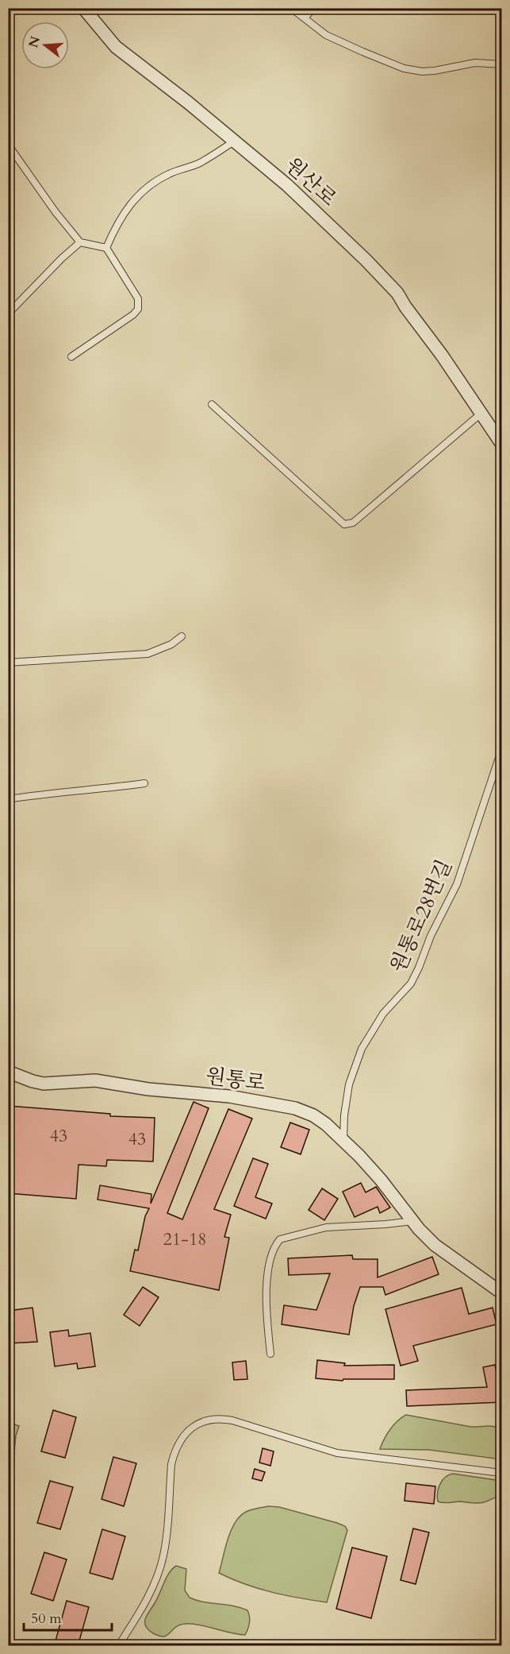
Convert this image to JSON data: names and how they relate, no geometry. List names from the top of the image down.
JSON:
{
  "streets": {
    "street": ["원산로", "원통로"],
    "lane": ["원통로28번길"]
  },
  "crossings": [
    ["원통로28번길", "원통로"]
  ],
  "house_numbers": ["43", "43", "21-18"],
  "scale_bar": "50 m",
  "north": "left"
}
